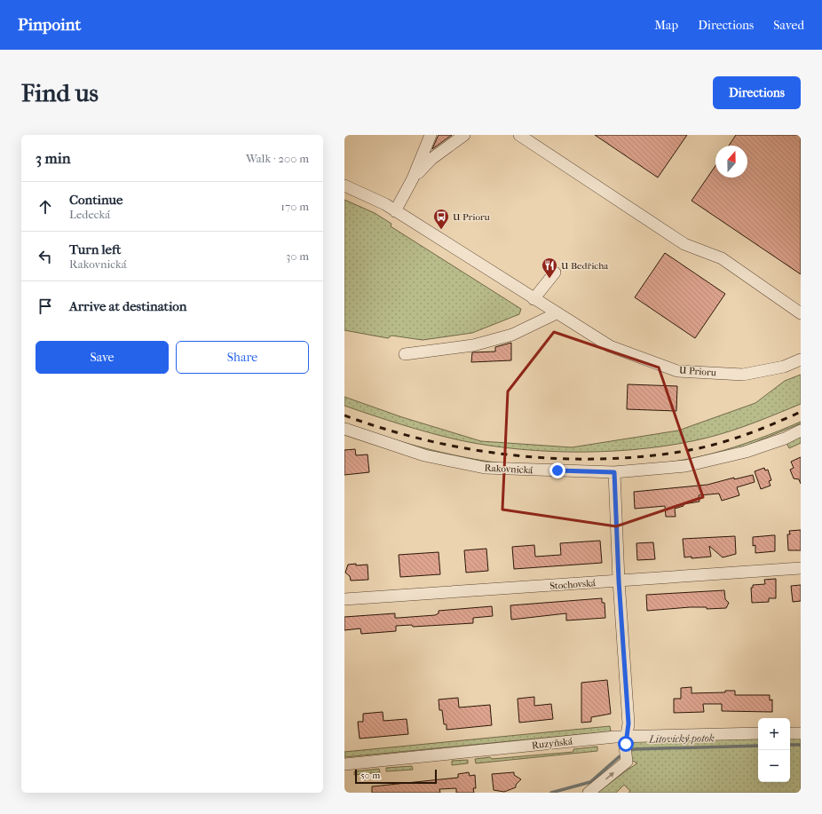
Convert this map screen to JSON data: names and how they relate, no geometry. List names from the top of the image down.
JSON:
{
  "streets": {
    "street": [
      "U Prioru",
      "Rakovnická",
      "Stochovská",
      "Ruzyňská"
    ]
  },
  "water": ["Litovický potok"],
  "places": {
    "bus stop": ["U Prioru"],
    "restaurant": ["U Bedřicha"]
  },
  "scale_bar": "50 m",
  "north": "top",
  "page": {
    "header": "Pinpoint",
    "nav": ["Map", "Directions", "Saved"],
    "buttons": [
      "Directions",
      ["Save", "Share"]
    ],
    "title": "Find us",
    "heading": ["3 min", "Walk · 200 m"],
    "list": [
      ["Continue", "Ledecká", "170 m"],
      ["Turn left", "Rakovnická", "30 m"],
      "Arrive at destination"
    ],
    "map_buttons": ["+", "−"],
    "scale": "50 m"
  }
}
